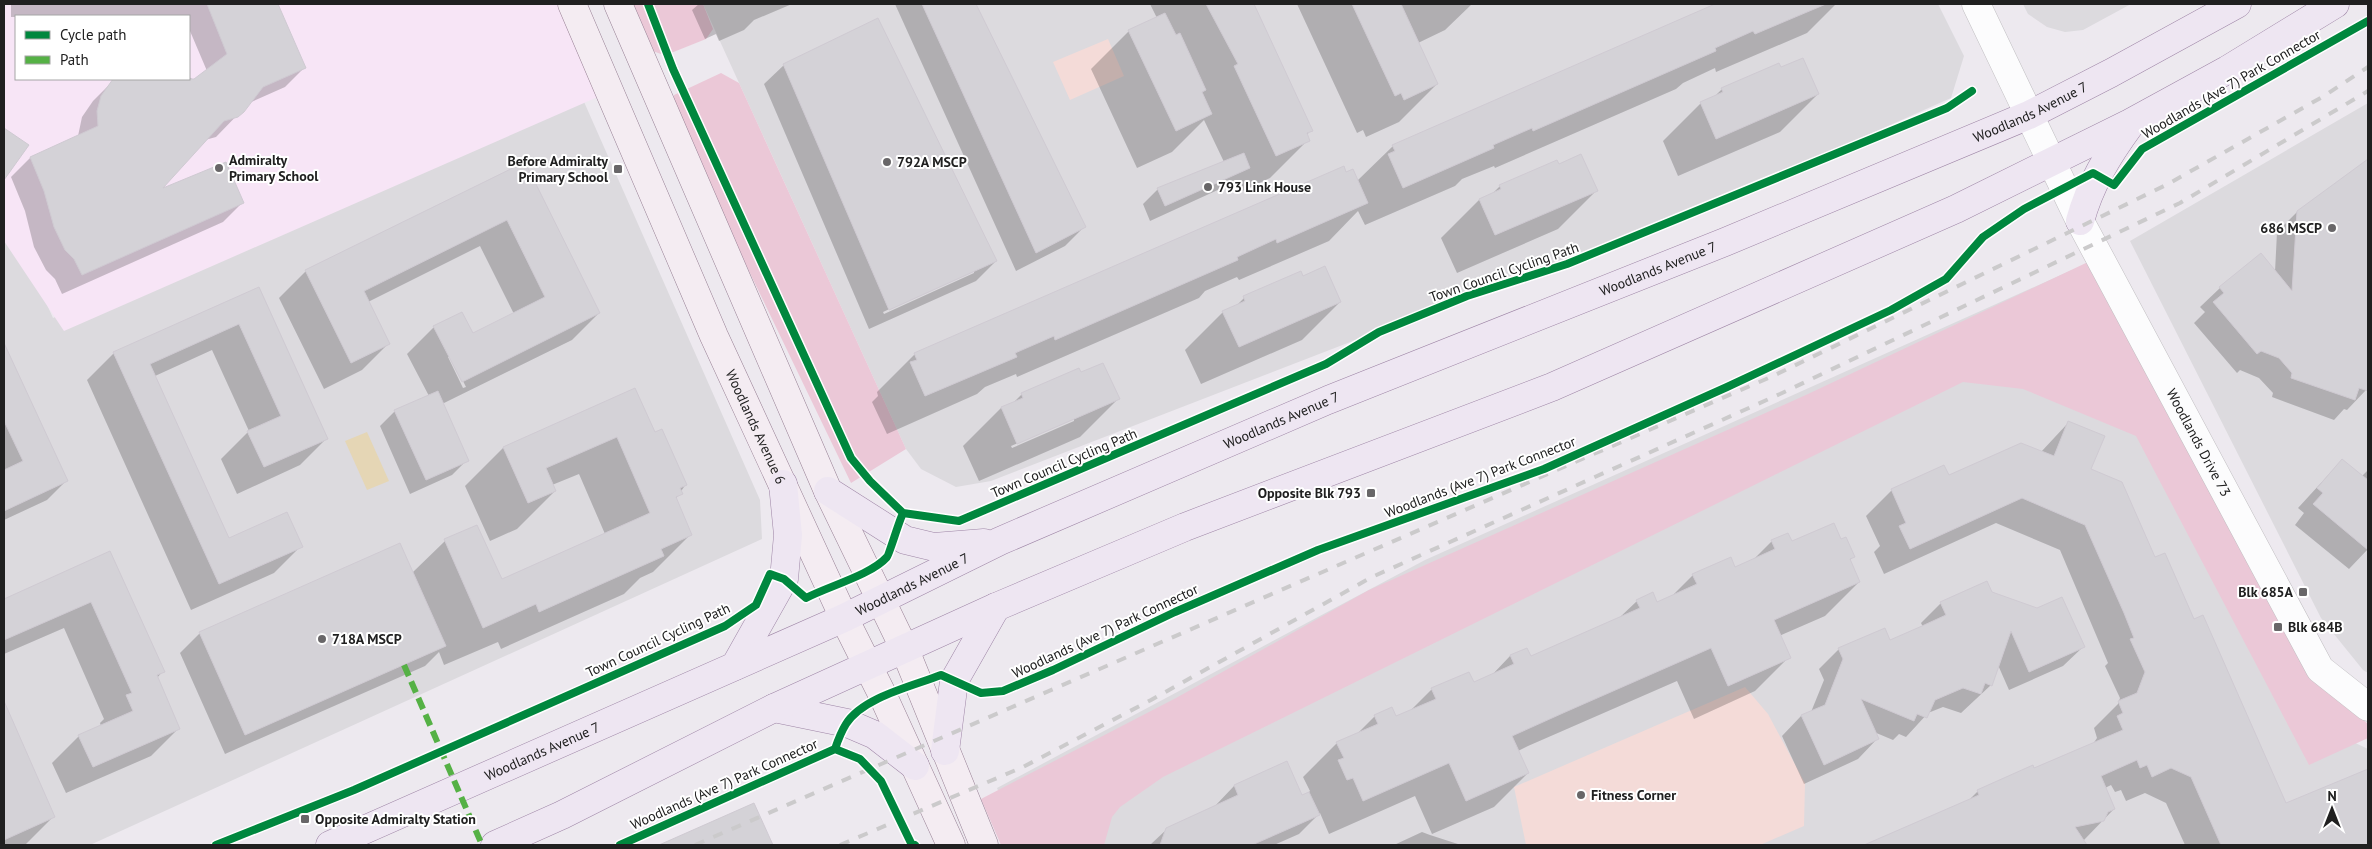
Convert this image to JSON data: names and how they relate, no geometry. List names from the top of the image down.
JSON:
{
  "streets": {
    "main road": ["Woodlands Avenue 7"],
    "street": ["Woodlands Avenue 6", "Woodlands Drive 73"],
    "cycle path": ["Woodlands (Ave 7) Park Connector", "Town Council Cycling Path"]
  },
  "crossings": [
    ["Woodlands Avenue 7", "Woodlands Avenue 6"],
    ["Woodlands Avenue 7", "Woodlands Drive 73"]
  ],
  "places": {
    "other": [
      "792A MSCP",
      "Admiralty Primary School",
      "793 Link House",
      "686 MSCP",
      "718A MSCP",
      "Fitness Corner"
    ],
    "transit": [
      "Before Admiralty Primary School",
      "Opposite Blk 793",
      "Blk 685A",
      "Blk 684B",
      "Opposite Admiralty Station"
    ]
  },
  "legend": ["Cycle path", "Path"],
  "north": "top"
}
